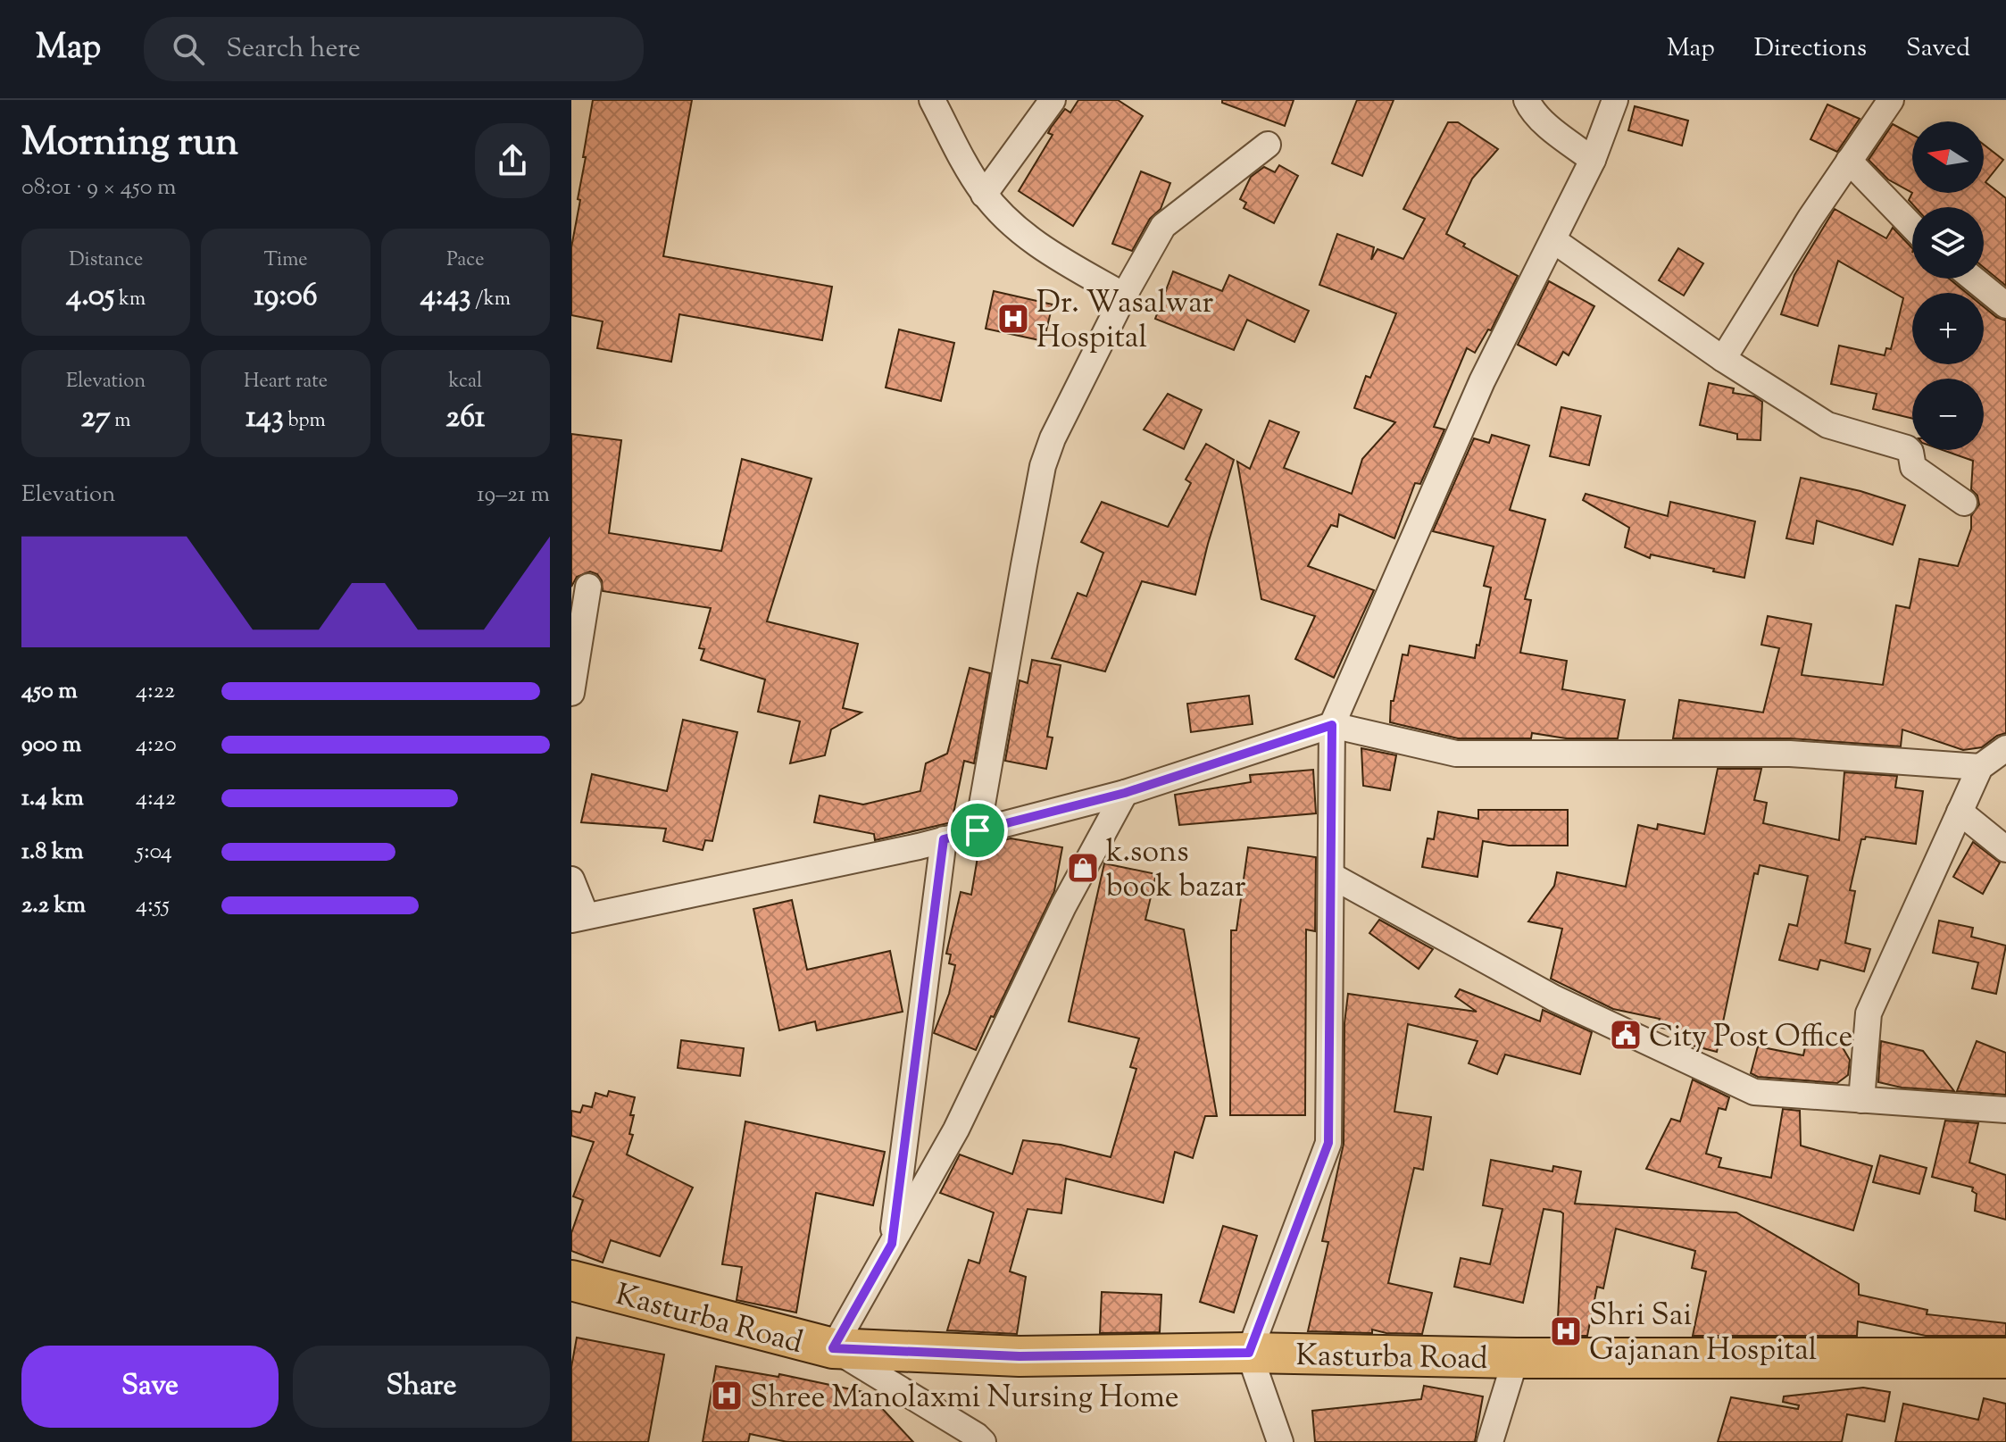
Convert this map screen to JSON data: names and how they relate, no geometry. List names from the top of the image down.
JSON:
{
  "streets": {
    "main road": ["Kasturba Road"]
  },
  "places": {
    "hospital": ["Dr. Wasalwar Hospital", "Shri Sai Gajanan Hospital", "Shree Manolaxmi Nursing Home"],
    "shop": ["k.sons book bazar"],
    "public building": ["City Post Office"]
  },
  "north": "left",
  "page": {
    "header": "Map",
    "search": "Search here",
    "nav": ["Map", "Directions", "Saved"],
    "heading": ["Morning run", "08:01 · 9 × 450 m"],
    "map_buttons": ["+", "−"],
    "stats": [
      ["Distance", "4.05 km"],
      ["Time", "19:06"],
      ["Pace", "4:43 /km"],
      ["Elevation", "27 m"],
      ["Heart rate", "143 bpm"],
      ["kcal", "261"]
    ],
    "chart": ["Elevation", "19–21 m"],
    "list": [
      {
        "name": "450 m",
        "note": "4:22"
      },
      {
        "name": "900 m",
        "note": "4:20"
      },
      {
        "name": "1.4 km",
        "note": "4:42"
      },
      {
        "name": "1.8 km",
        "note": "5:04"
      },
      {
        "name": "2.2 km",
        "note": "4:55"
      }
    ],
    "buttons": ["Save", "Share"]
  }
}
